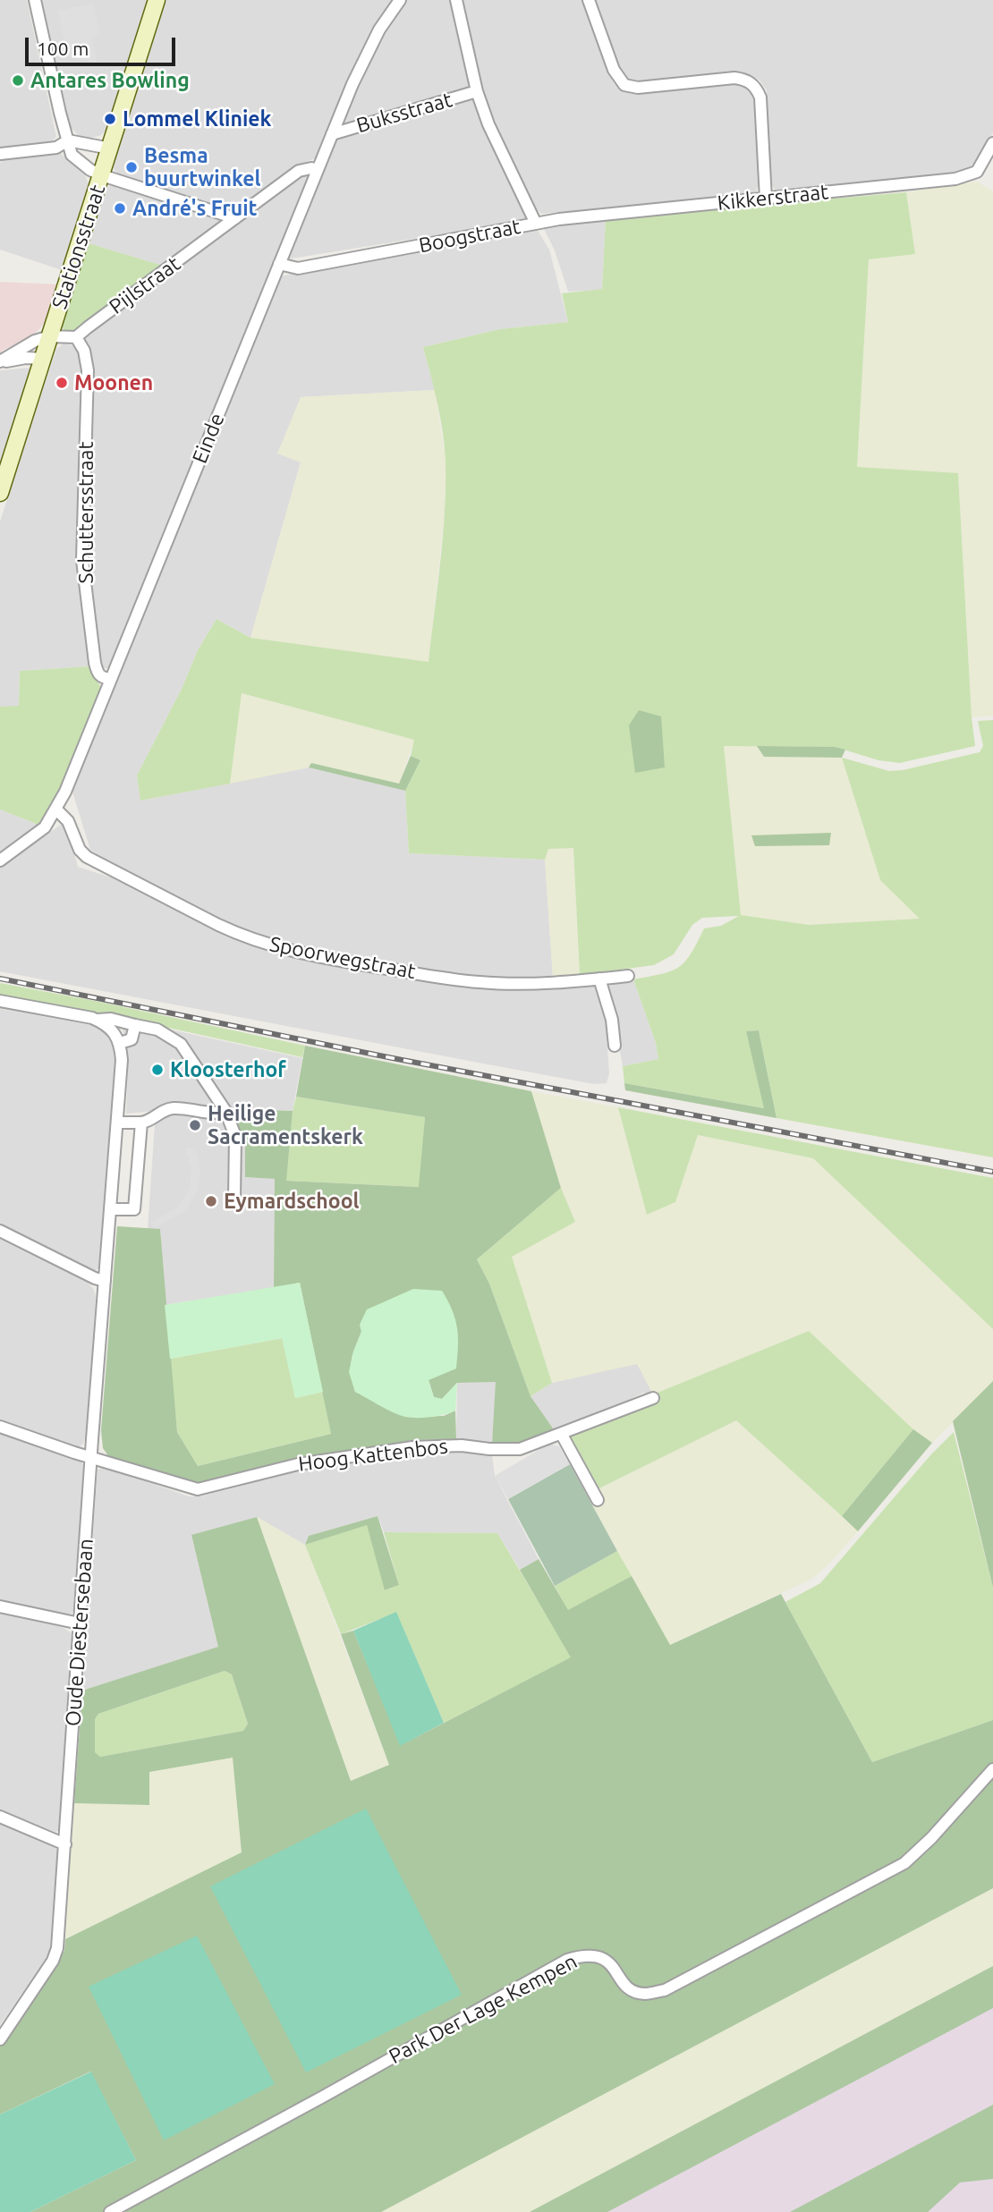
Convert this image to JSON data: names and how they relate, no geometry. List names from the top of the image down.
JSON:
{
  "streets": {
    "main road": ["Stationsstraat"],
    "street": [
      "Buksstraat",
      "Kikkerstraat",
      "Boogstraat",
      "Pijlstraat",
      "Einde",
      "Schuttersstraat",
      "Spoorwegstraat",
      "Hoog Kattenbos",
      "Oude Diestersebaan",
      "Park Der Lage Kempen"
    ]
  },
  "crossings": [
    ["Buksstraat", "Boogstraat"],
    ["Buksstraat", "Einde"],
    ["Kikkerstraat", "Boogstraat"],
    ["Boogstraat", "Einde"],
    ["Pijlstraat", "Einde"],
    ["Pijlstraat", "Schuttersstraat"],
    ["Einde", "Schuttersstraat"],
    ["Einde", "Spoorwegstraat"],
    ["Hoog Kattenbos", "Oude Diestersebaan"]
  ],
  "places": [
    "Antares Bowling",
    "Lommel Kliniek",
    "Besma buurtwinkel",
    "André's Fruit",
    "Moonen",
    "Kloosterhof",
    "Heilige Sacramentskerk",
    "Eymardschool"
  ],
  "scale_bar": "100 m"
}
